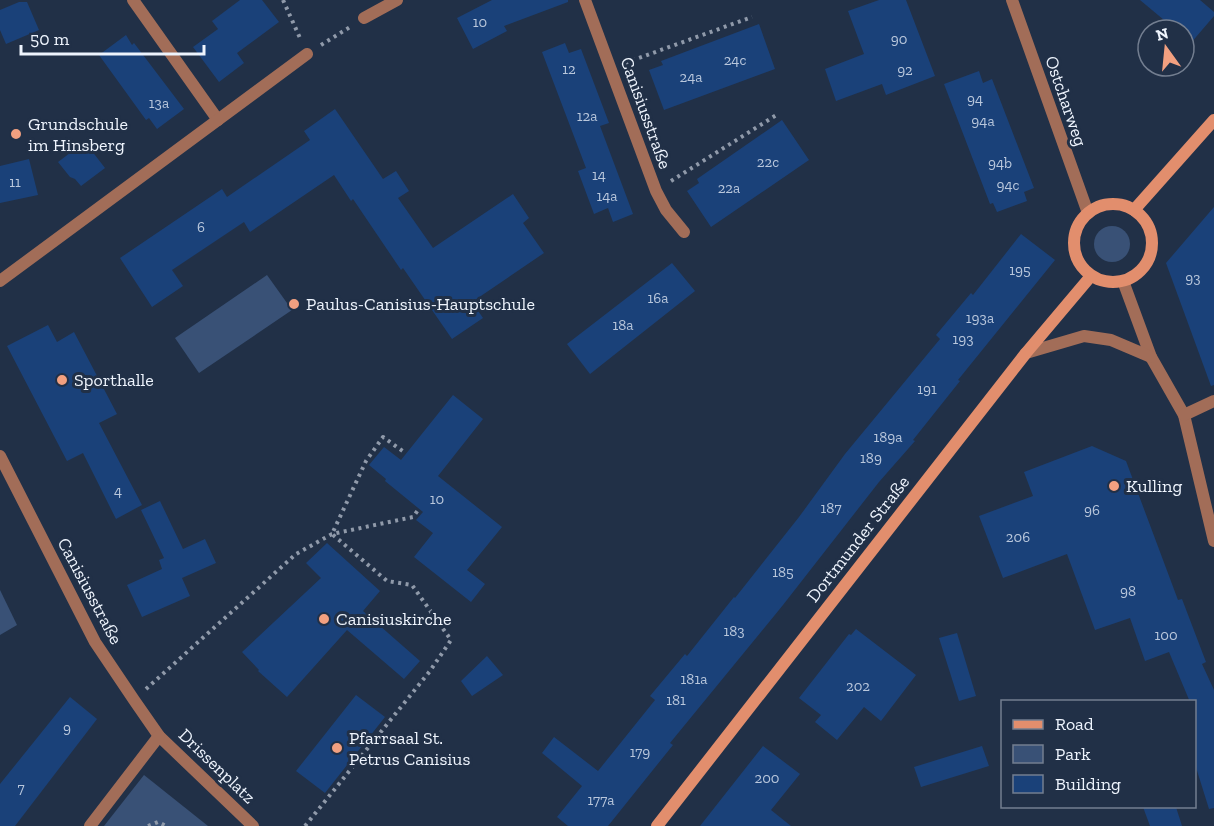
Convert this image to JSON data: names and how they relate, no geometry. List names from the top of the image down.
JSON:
{
  "streets": {
    "main road": ["Dortmunder Straße"],
    "street": ["Ostcharweg", "Canisiusstraße", "Drissenplatz"]
  },
  "crossings": [
    ["Ostcharweg", "Dortmunder Straße"],
    ["Canisiusstraße", "Drissenplatz"]
  ],
  "places": [
    "Grundschule im Hinsberg",
    "Paulus-Canisius-Hauptschule",
    "Sporthalle",
    "Kulling",
    "Canisiuskirche",
    "Pfarrsaal St. Petrus Canisius"
  ],
  "house_numbers": [
    "10",
    "90",
    "24c",
    "12",
    "92",
    "24a",
    "94",
    "13a",
    "12a",
    "94a",
    "22c",
    "94b",
    "14",
    "11",
    "94c",
    "22a",
    "14a",
    "6",
    "195",
    "93",
    "16a",
    "193a",
    "18a",
    "193",
    "191",
    "189a",
    "189",
    "4",
    "10",
    "187",
    "96",
    "206",
    "185",
    "98",
    "183",
    "100",
    "181a",
    "202",
    "181",
    "9",
    "179",
    "200",
    "7",
    "177a"
  ],
  "legend": ["Road", "Park", "Building"],
  "scale_bar": "50 m",
  "north": "top"
}
